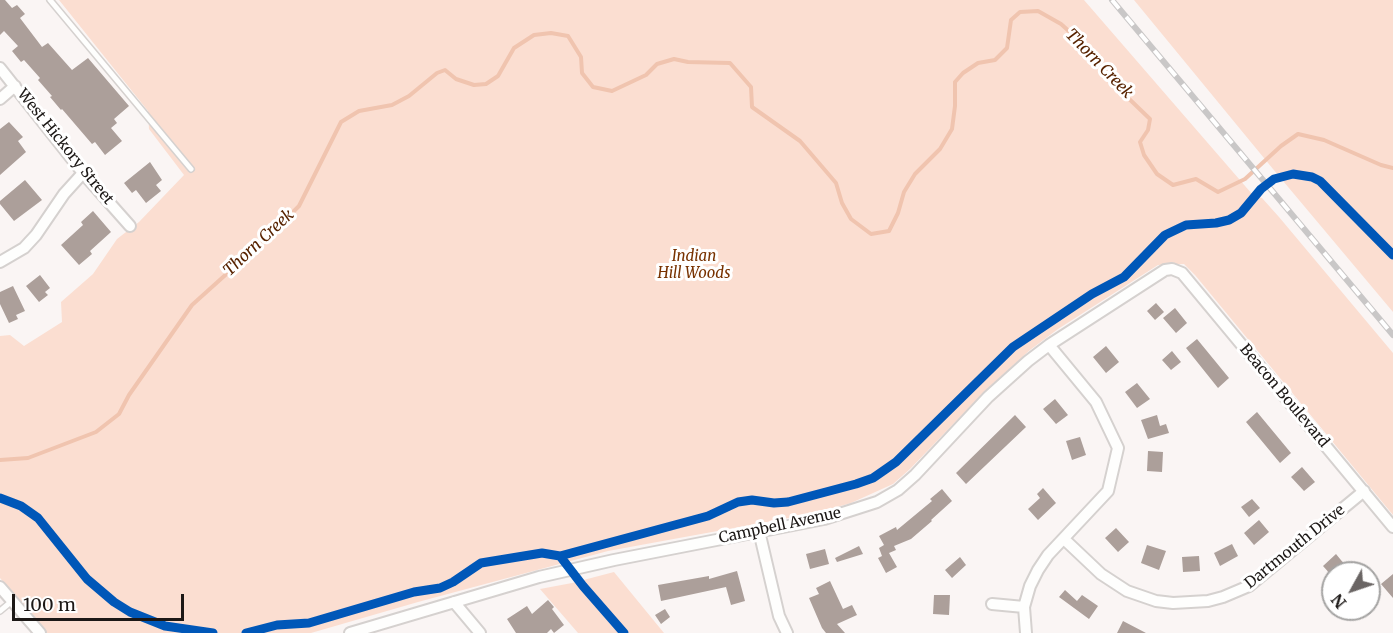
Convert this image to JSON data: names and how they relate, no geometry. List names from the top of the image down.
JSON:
{
  "streets": {
    "street": [
      "West Hickory Street",
      "Beacon Boulevard",
      "Campbell Avenue",
      "Dartmouth Drive"
    ]
  },
  "crossings": [
    ["Beacon Boulevard", "Campbell Avenue"],
    ["Beacon Boulevard", "Dartmouth Drive"]
  ],
  "water": ["Thorn Creek"],
  "parks": ["Indian Hill Woods"],
  "scale_bar": "100 m",
  "north": "bottom left"
}
